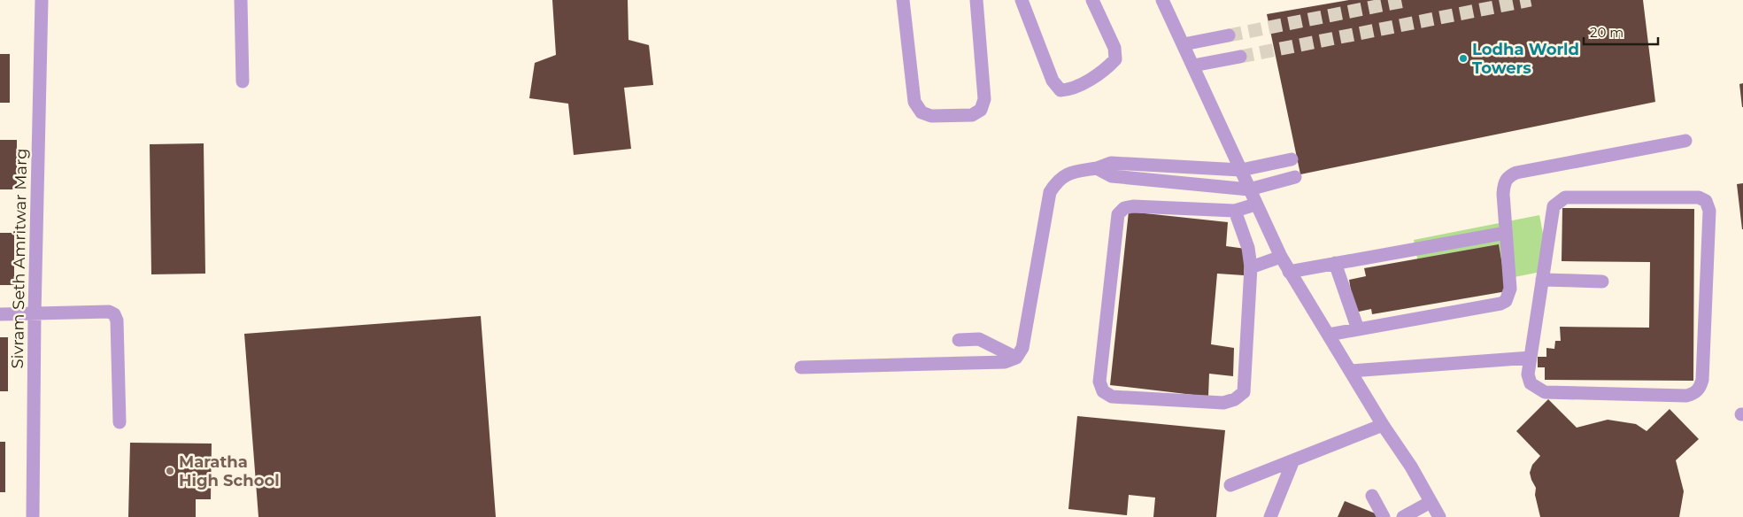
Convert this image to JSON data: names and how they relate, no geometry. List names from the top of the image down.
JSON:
{
  "streets": {
    "street": ["Sivram Seth Amritwar Marg"]
  },
  "places": ["Lodha World Towers", "Maratha High School"],
  "scale_bar": "20 m"
}
